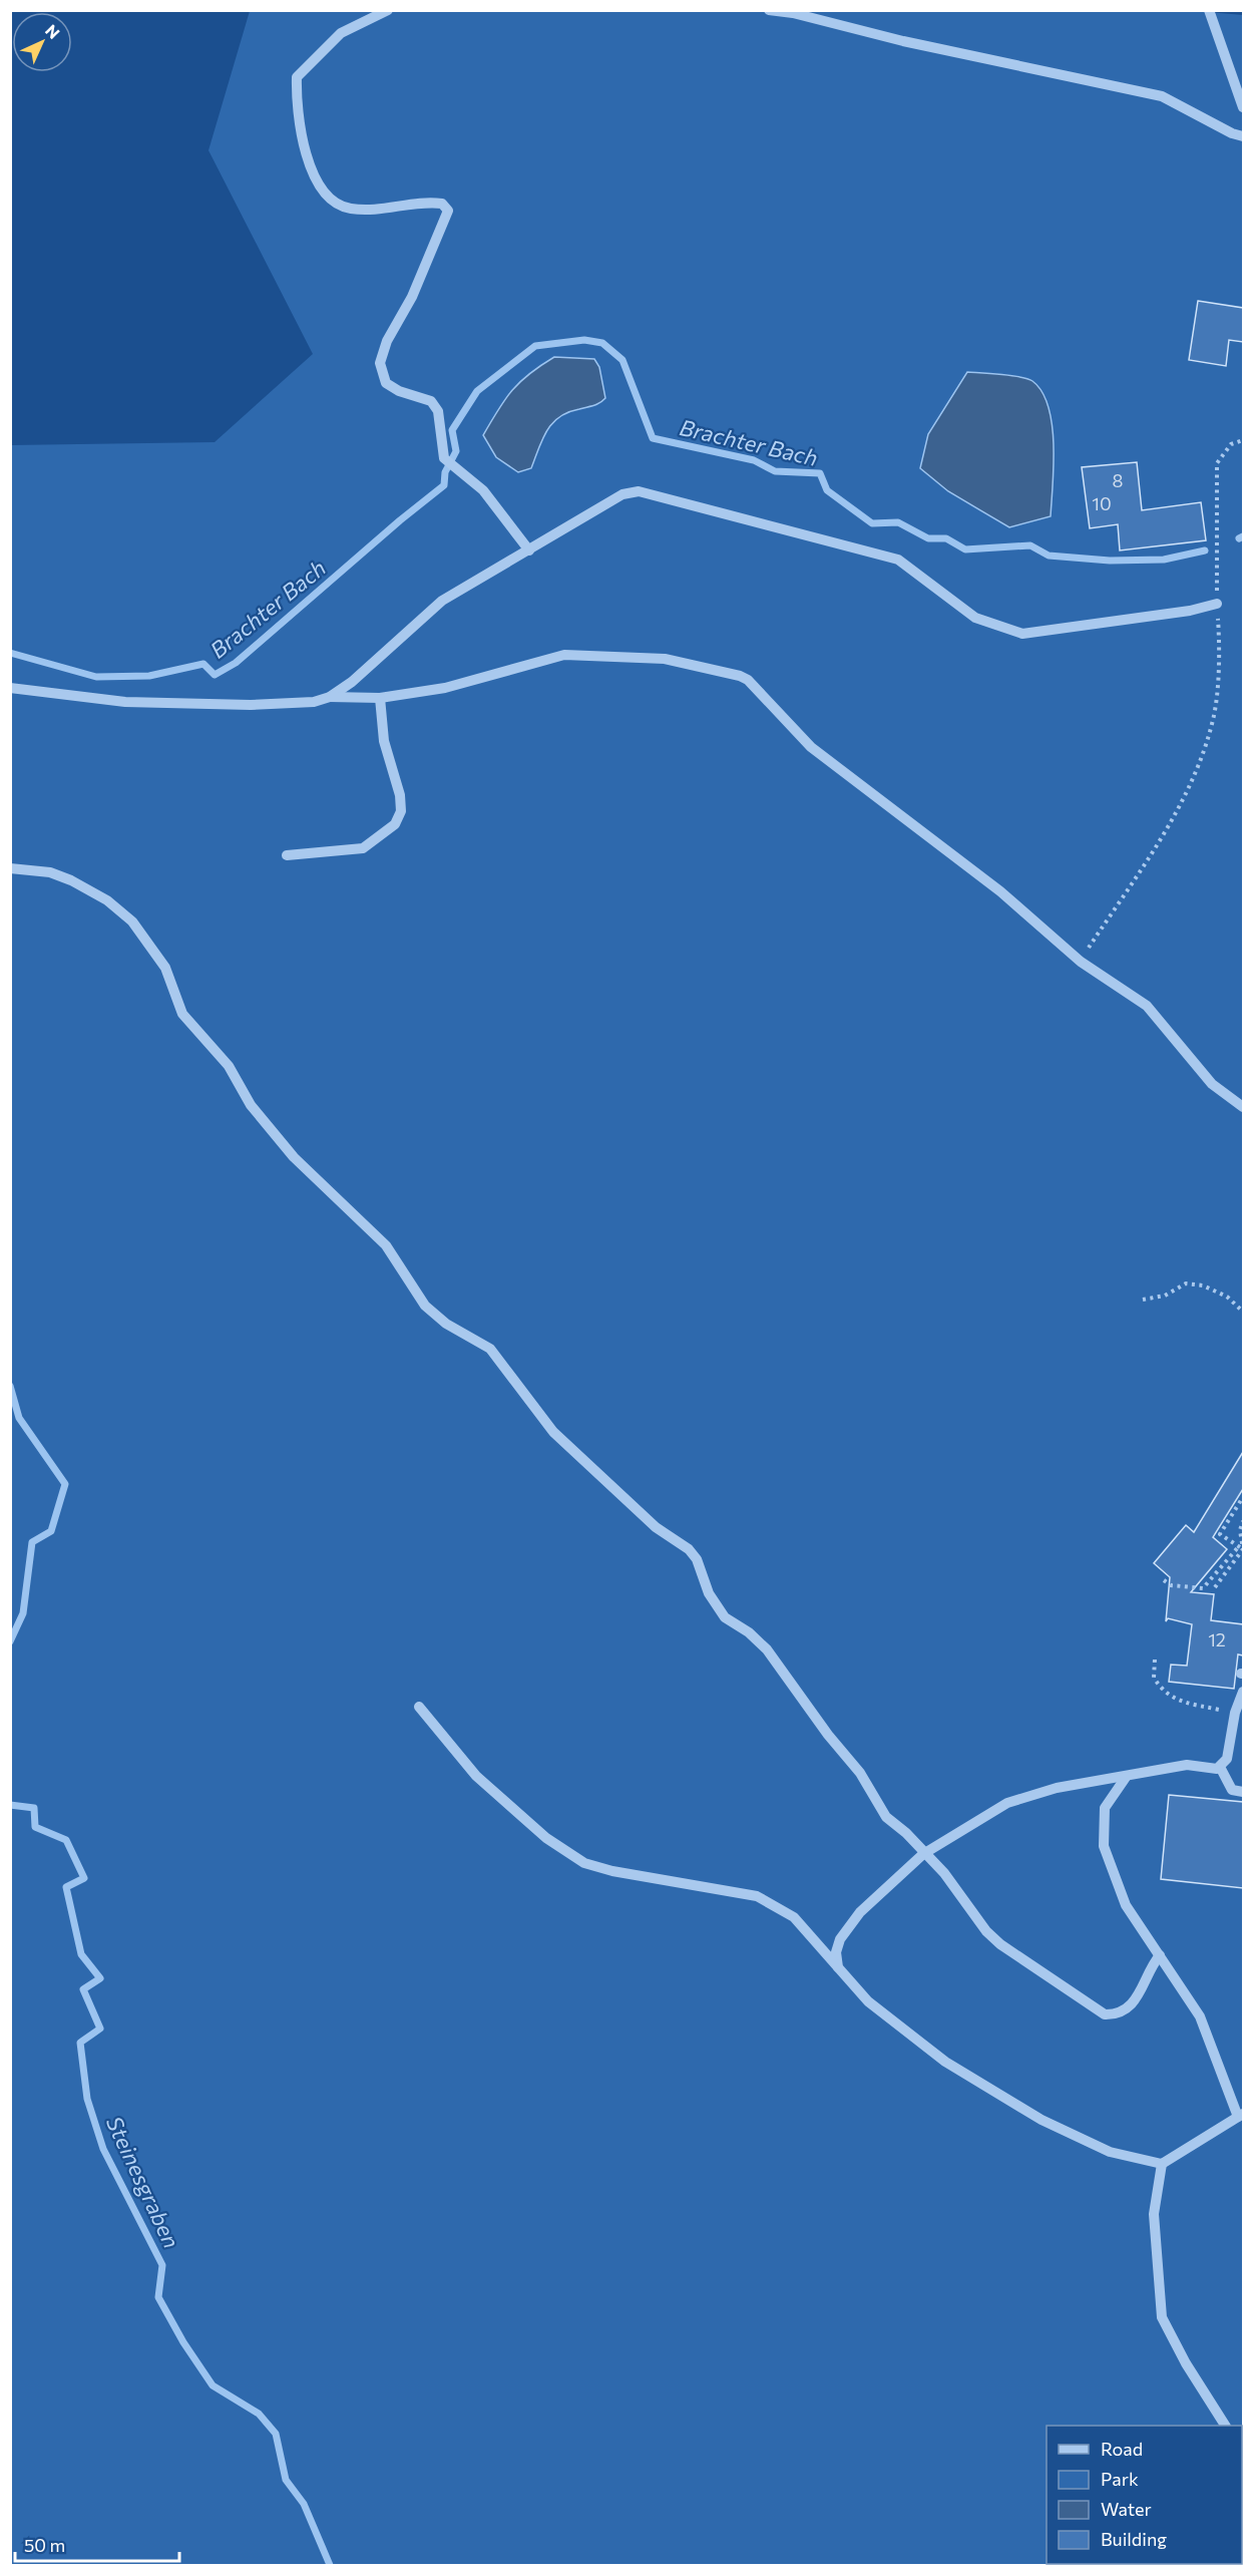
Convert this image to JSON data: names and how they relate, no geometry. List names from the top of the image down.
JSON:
{
  "water": ["Brachter Bach", "Steinesgraben"],
  "house_numbers": ["8", "10", "12"],
  "legend": [
    "Road",
    "Park",
    "Water",
    "Building"
  ],
  "scale_bar": "50 m",
  "north": "top right"
}
